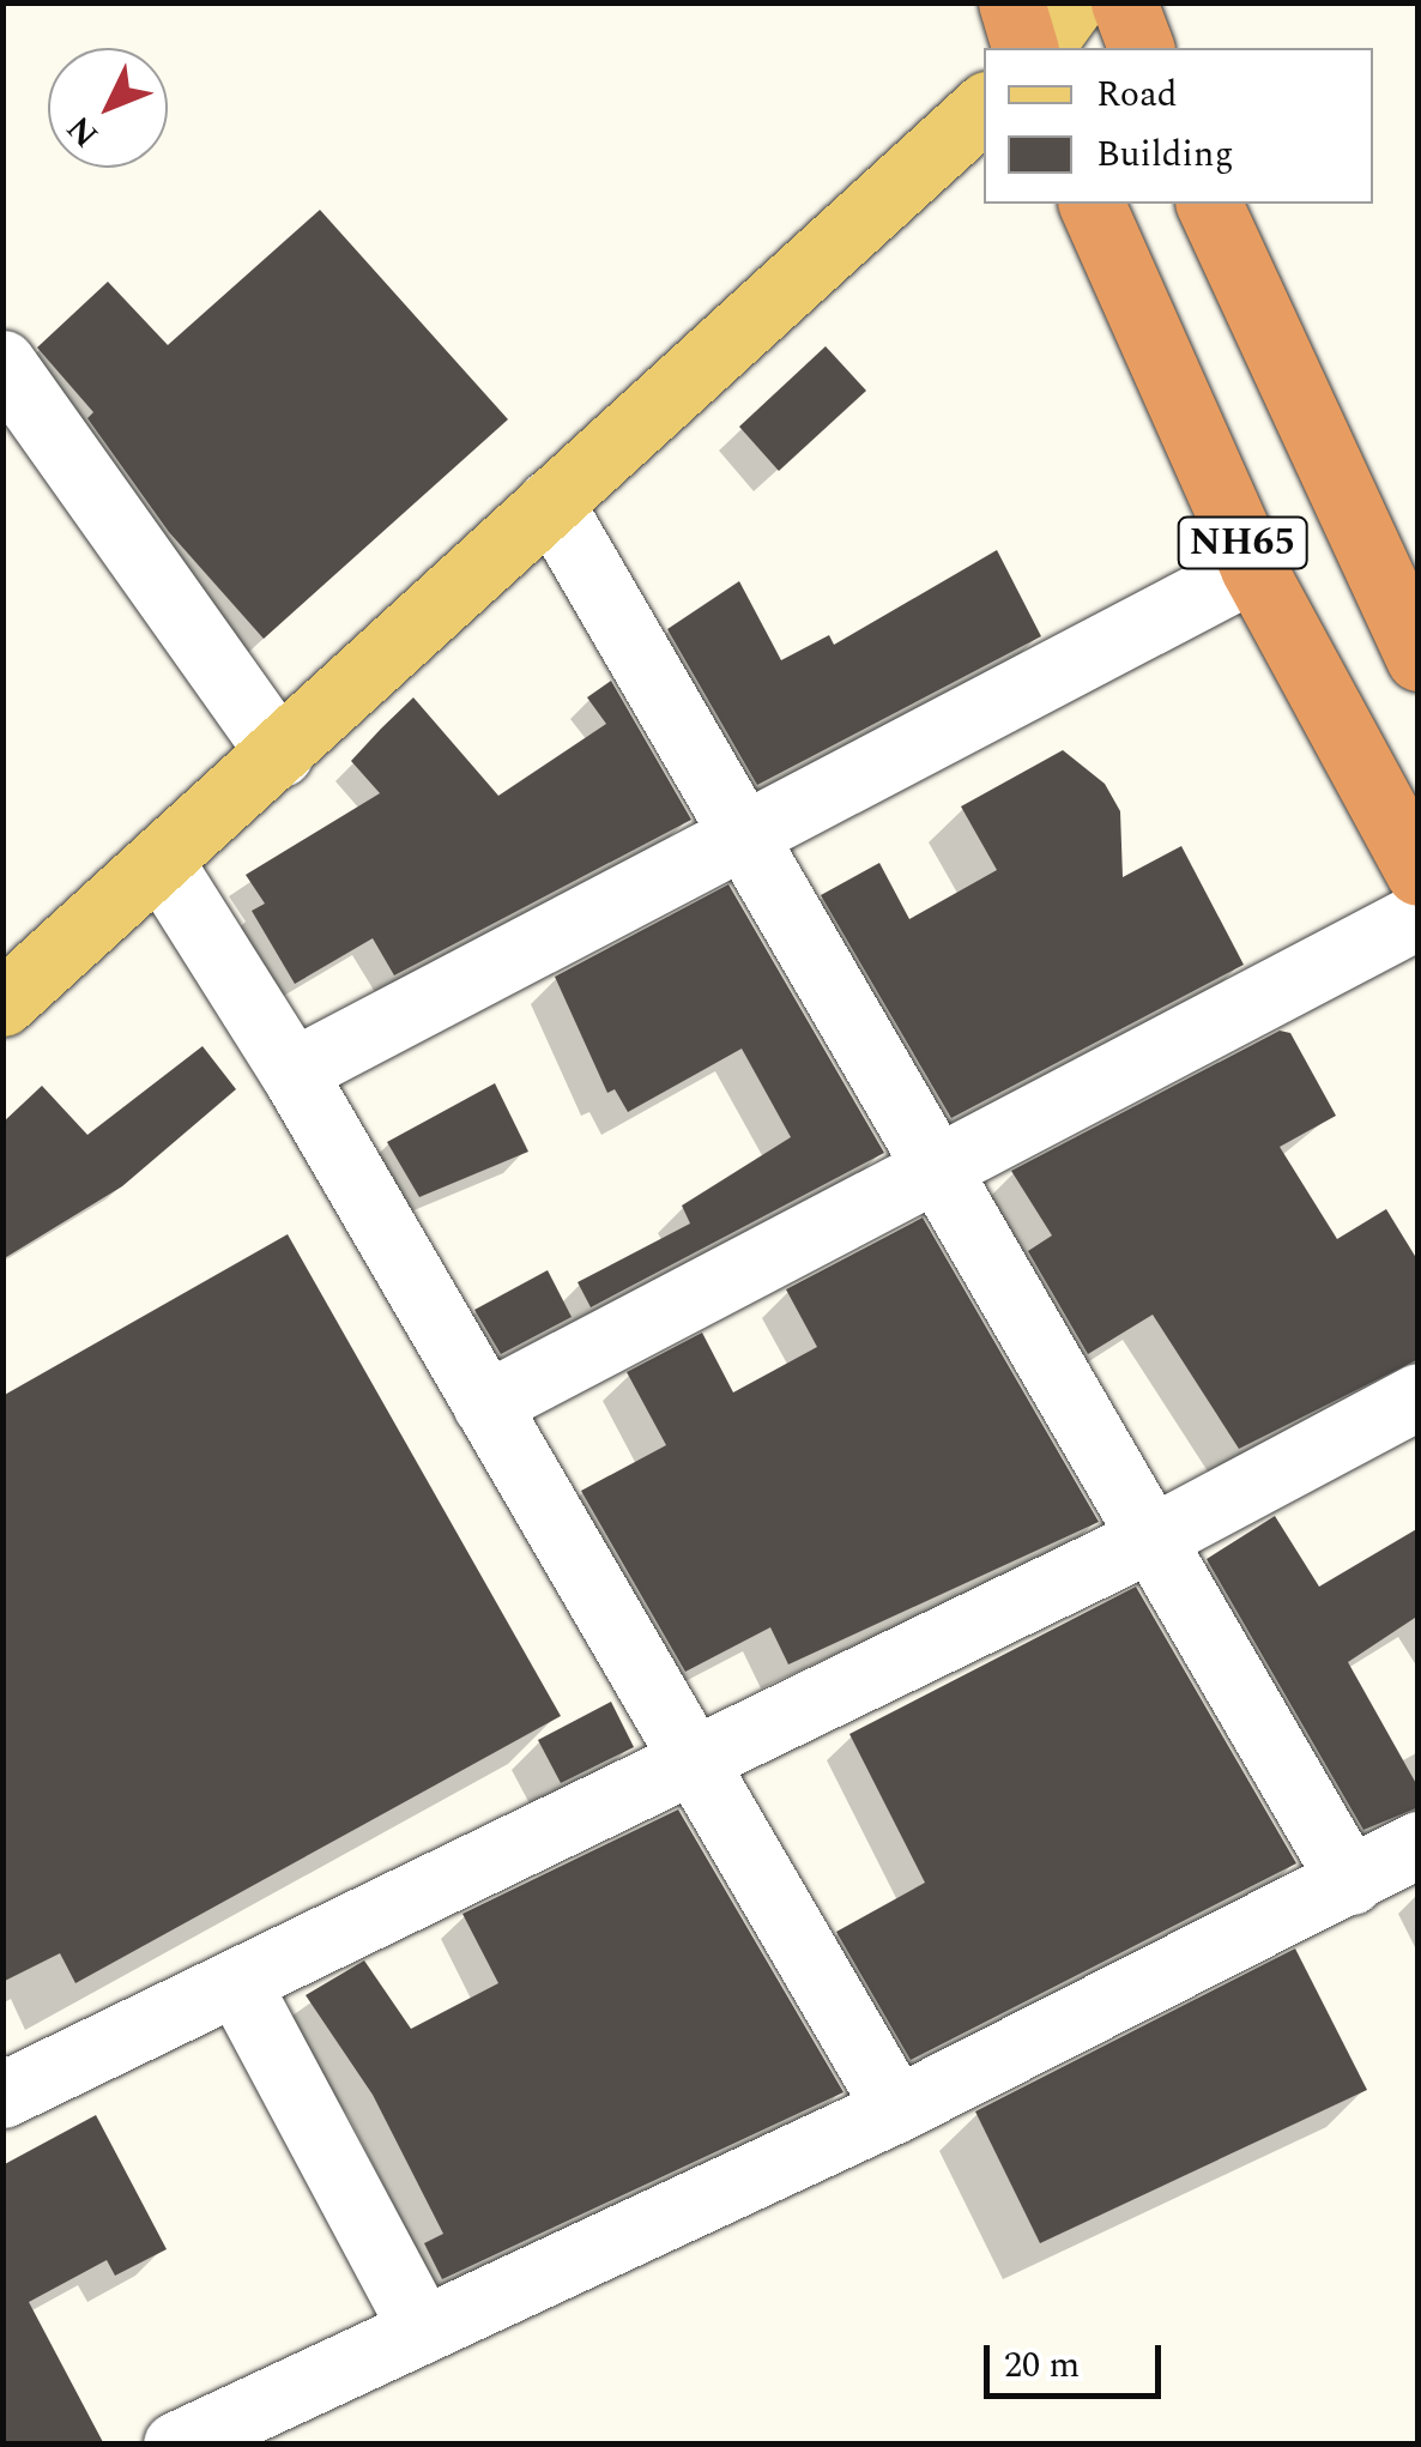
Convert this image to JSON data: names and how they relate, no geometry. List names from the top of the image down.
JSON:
{
  "streets": {
    "highway": ["NH65"]
  },
  "legend": ["Road", "Building"],
  "scale_bar": "20 m",
  "north": "bottom left"
}
